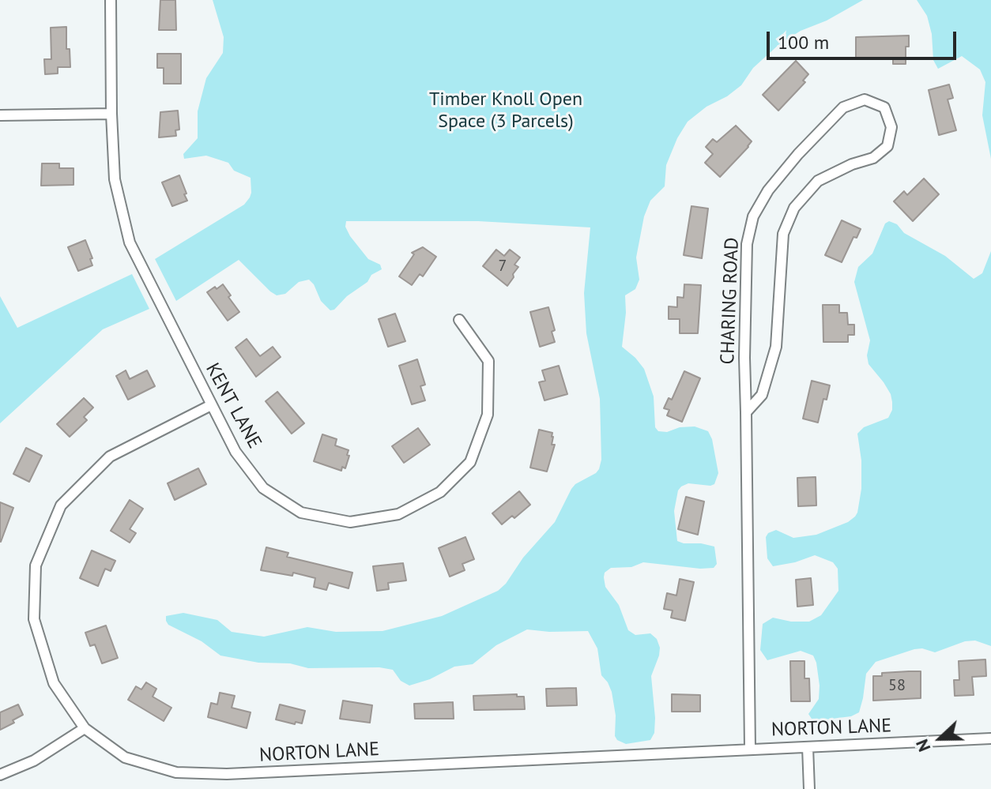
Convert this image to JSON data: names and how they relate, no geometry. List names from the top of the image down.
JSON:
{
  "streets": {
    "street": ["CHARING ROAD", "KENT LANE", "NORTON LANE"]
  },
  "crossings": [
    ["CHARING ROAD", "NORTON LANE"],
    ["KENT LANE", "NORTON LANE"]
  ],
  "parks": ["Timber Knoll Open Space (3 Parcels)"],
  "house_numbers": ["7", "58"],
  "scale_bar": "100 m",
  "north": "left"
}
